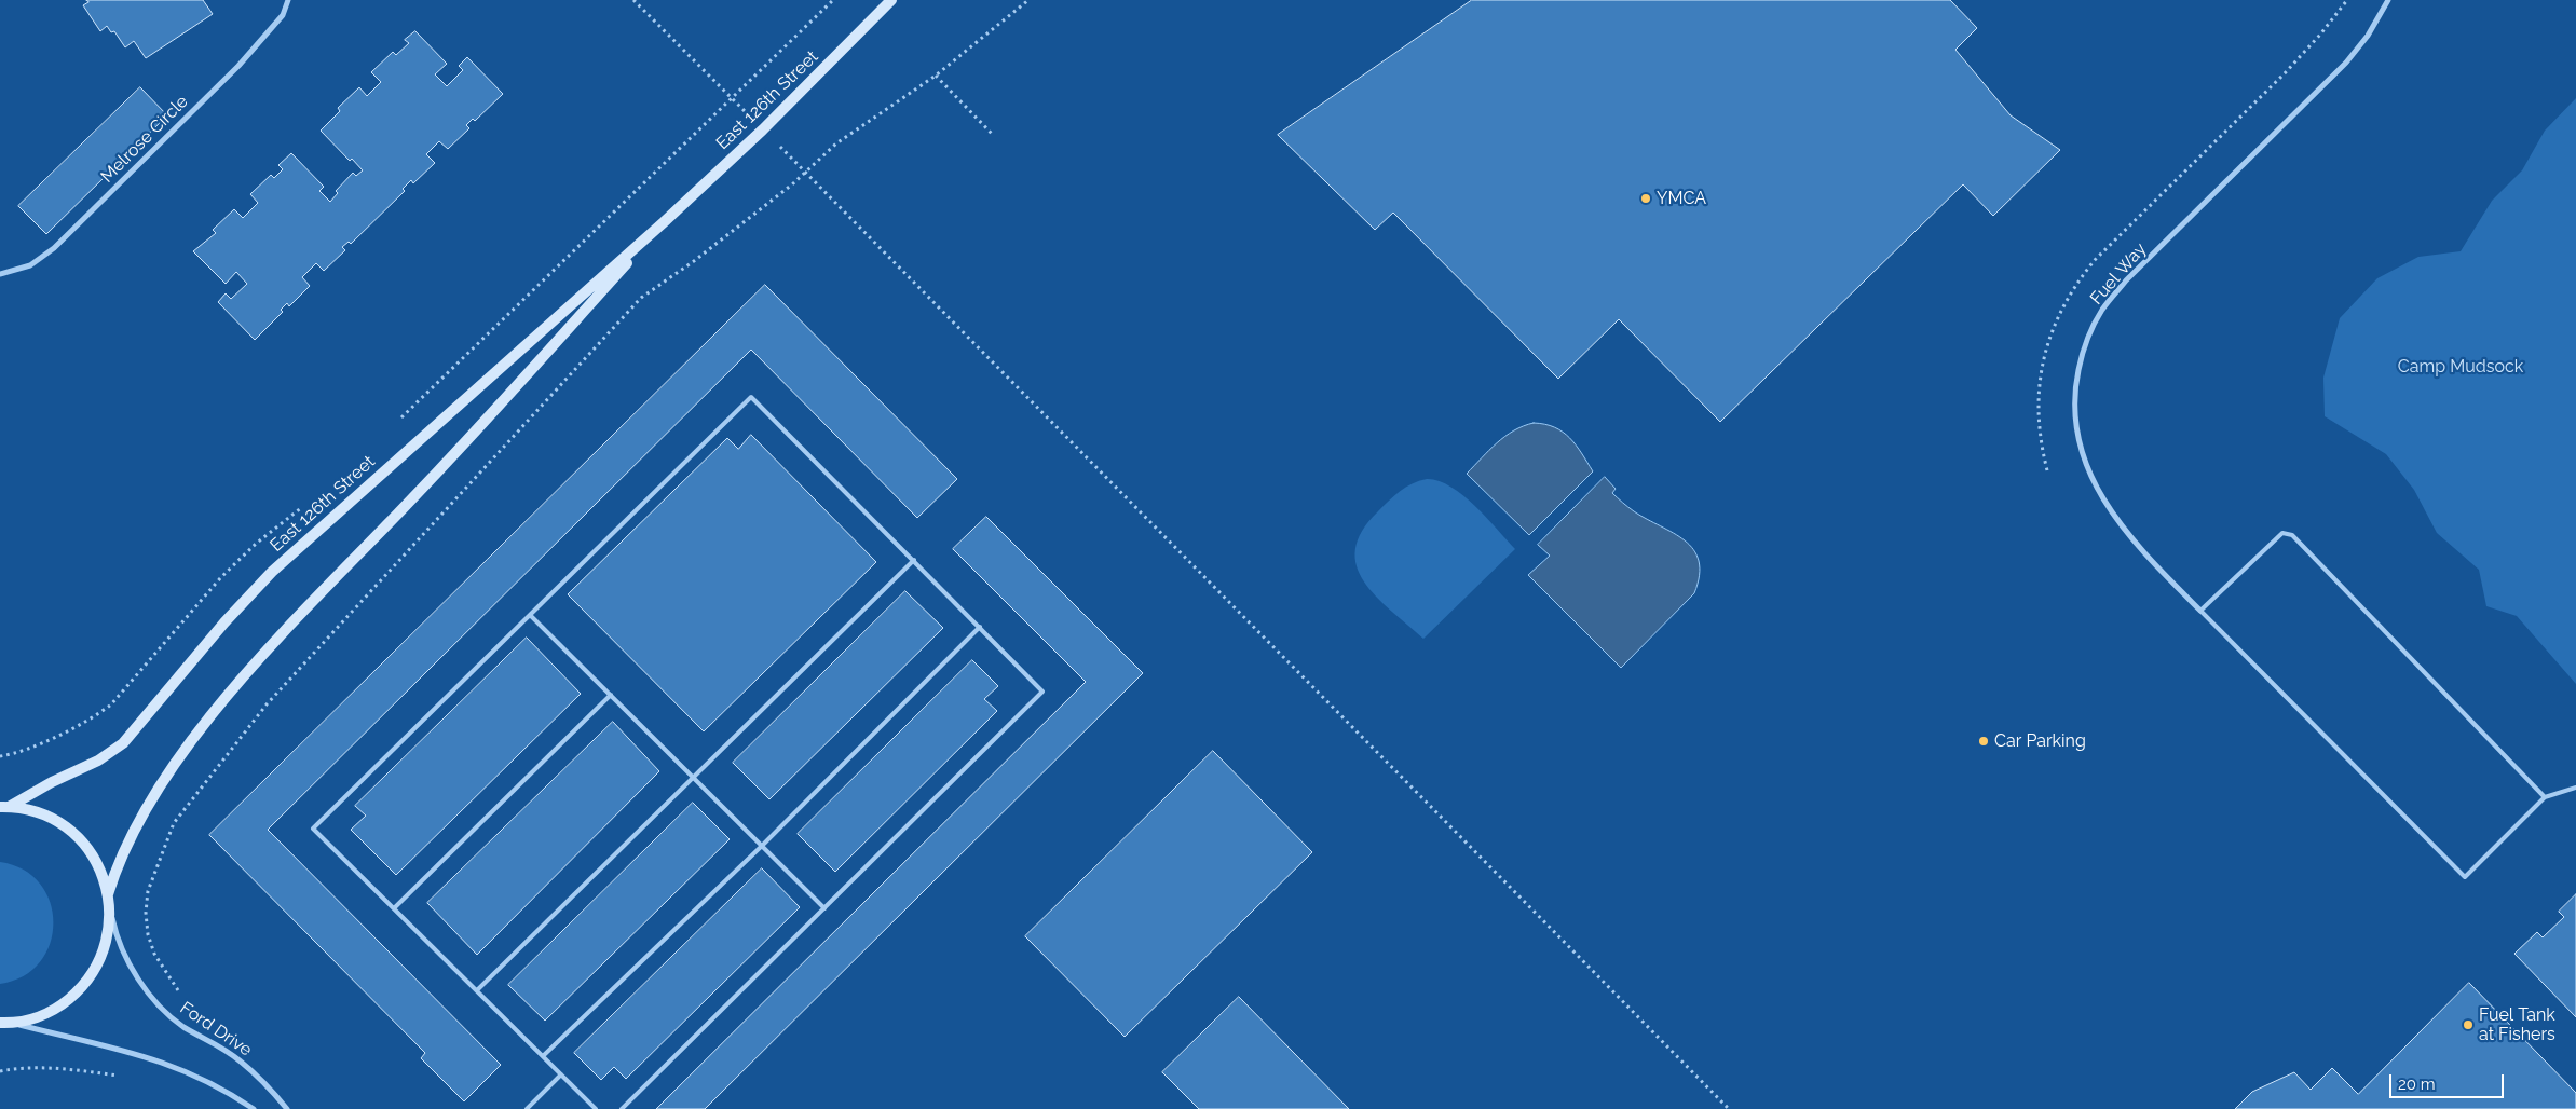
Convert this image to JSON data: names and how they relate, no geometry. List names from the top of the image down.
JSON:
{
  "streets": {
    "main road": ["East 126th Street"],
    "street": ["Melrose Circle", "Fuel Way", "Ford Drive"]
  },
  "parks": ["Camp Mudsock"],
  "places": ["YMCA", "Car Parking", "Fuel Tank at Fishers"],
  "scale_bar": "20 m"
}
